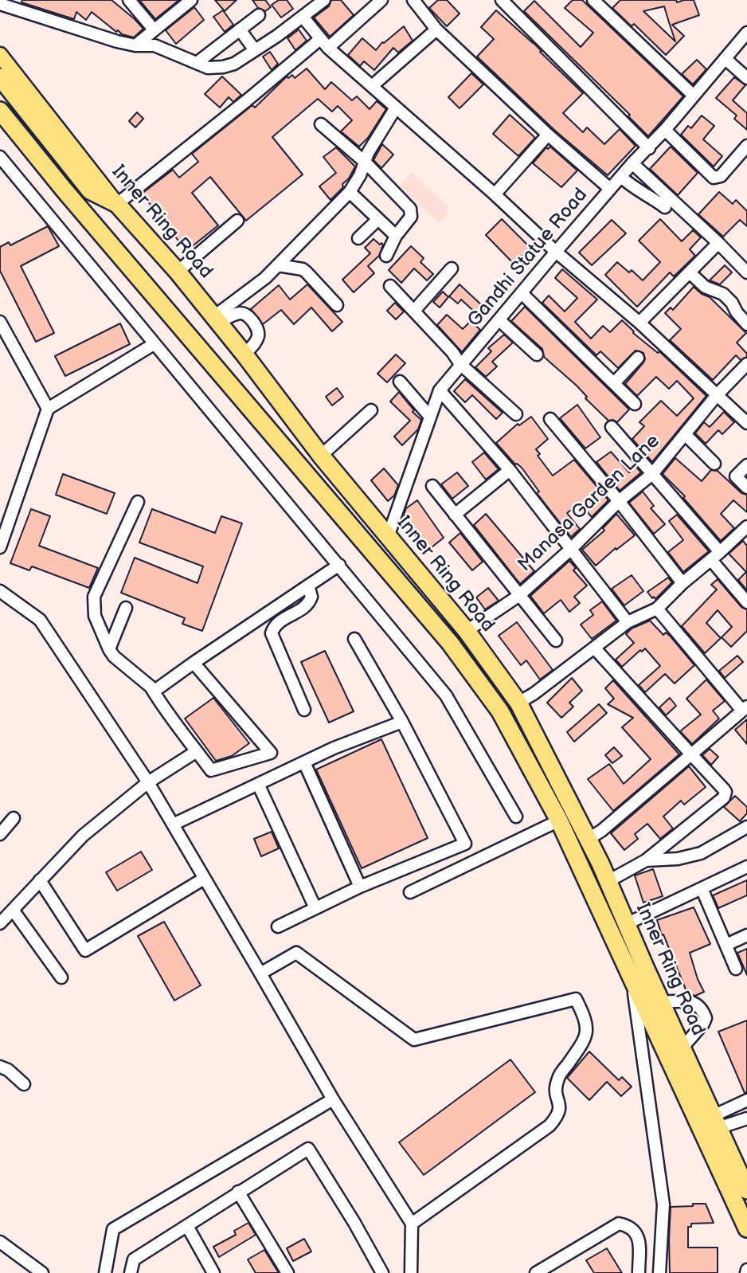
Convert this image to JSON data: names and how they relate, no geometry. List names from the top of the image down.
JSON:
{
  "streets": {
    "highway": ["Inner Ring Road"],
    "street": ["Gandhi Statue Road", "Manasa Garden Lane"]
  },
  "crossings": [
    ["Inner Ring Road", "Gandhi Statue Road"],
    ["Inner Ring Road", "Manasa Garden Lane"]
  ]
}
